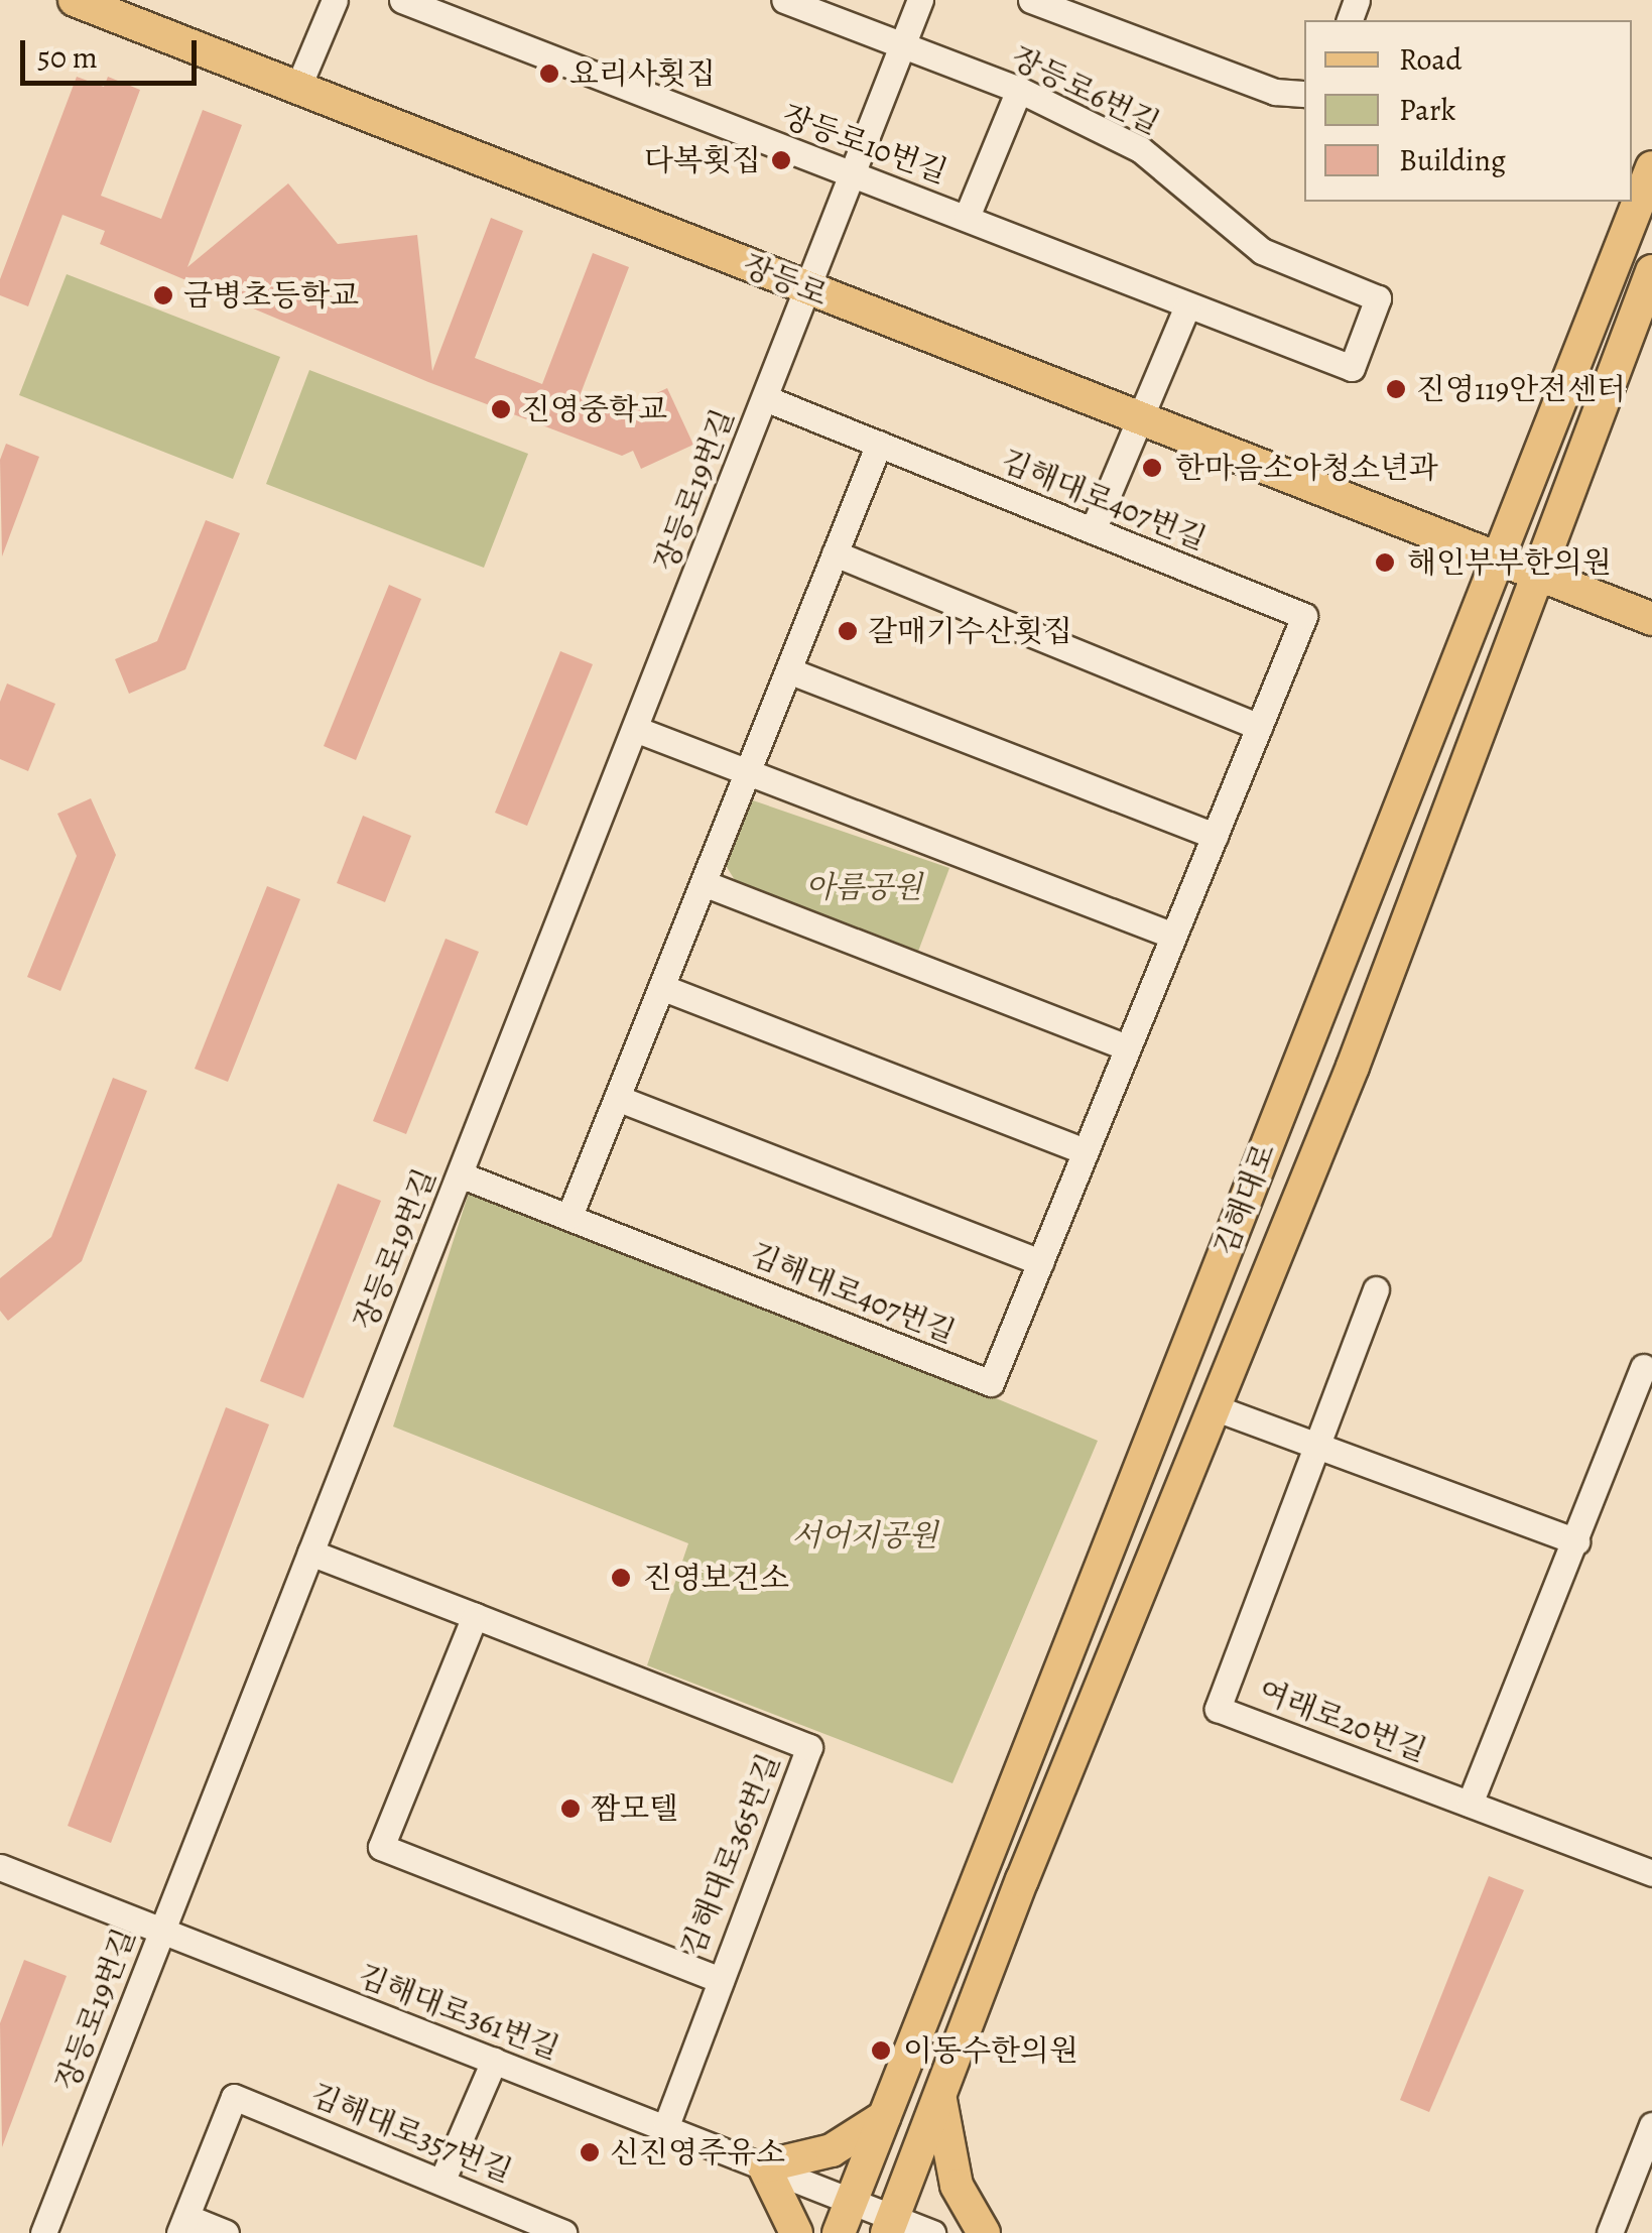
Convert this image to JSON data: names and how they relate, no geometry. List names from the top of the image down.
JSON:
{
  "streets": {
    "main road": ["장등로", "김해대로"],
    "street": [
      "장등로6번길",
      "장등로10번길",
      "장등로19번길",
      "김해대로407번길",
      "여래로20번길",
      "김해대로365번길",
      "김해대로361번길",
      "김해대로357번길"
    ]
  },
  "crossings": [
    ["장등로6번길", "장등로10번길"],
    ["장등로6번길", "장등로19번길"],
    ["장등로10번길", "장등로19번길"],
    ["장등로", "장등로19번길"],
    ["장등로", "김해대로"],
    ["장등로19번길", "김해대로407번길"],
    ["장등로19번길", "김해대로365번길"],
    ["장등로19번길", "김해대로361번길"],
    ["김해대로", "김해대로361번길"]
  ],
  "parks": ["아름공원", "서어지공원"],
  "places": [
    "요리사횟집",
    "다복횟집",
    "금병초등학교",
    "진영119안전센터",
    "진영중학교",
    "한마음소아청소년과",
    "해인부부한의원",
    "갈매기수산횟집",
    "진영보건소",
    "짬모텔",
    "이동수한의원",
    "신진영주유소"
  ],
  "legend": ["Road", "Park", "Building"],
  "scale_bar": "50 m"
}
